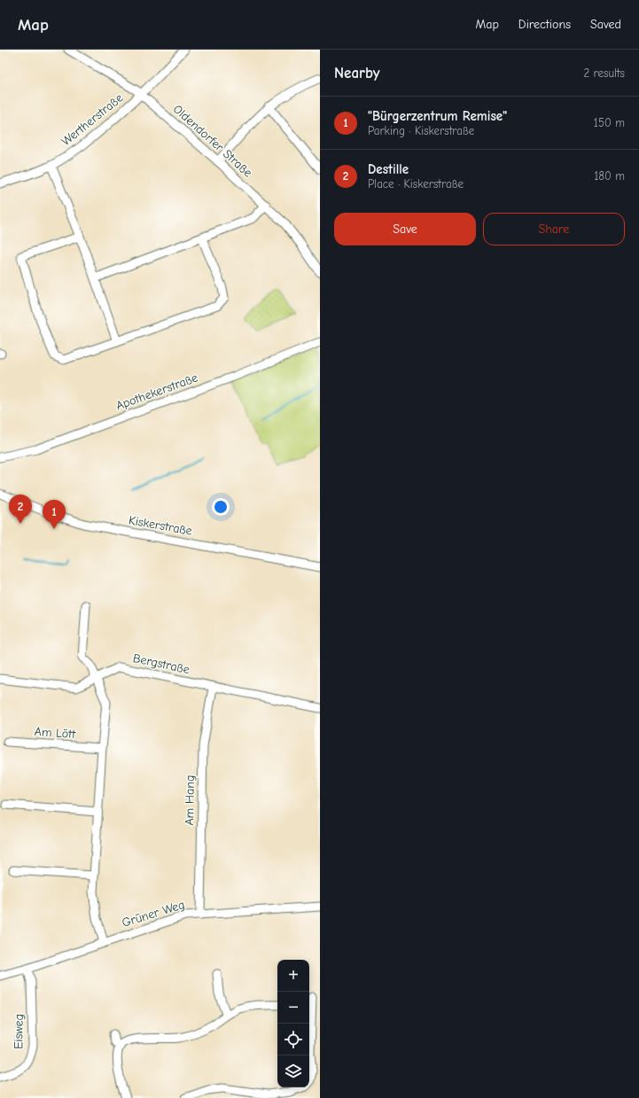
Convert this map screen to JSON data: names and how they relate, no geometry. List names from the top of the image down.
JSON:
{
  "streets": {
    "street": [
      "Wertherstraße",
      "Oldendorfer Straße",
      "Apothekerstraße",
      "Kiskerstraße",
      "Bergstraße",
      "Am Lött",
      "Am Hang",
      "Grüner Weg",
      "Eisweg"
    ]
  },
  "crossings": [
    ["Wertherstraße", "Oldendorfer Straße"],
    ["Bergstraße", "Am Hang"],
    ["Am Hang", "Grüner Weg"],
    ["Grüner Weg", "Eisweg"]
  ],
  "page": {
    "header": "Map",
    "nav": ["Map", "Directions", "Saved"],
    "heading": ["Nearby", "2 results"],
    "list": [
      {
        "mark": "1",
        "name": "\"Bürgerzentrum Remise\"",
        "note": "Parking · Kiskerstraße",
        "value": "150 m"
      },
      {
        "mark": "2",
        "name": "Destille",
        "note": "Place · Kiskerstraße",
        "value": "180 m"
      }
    ],
    "buttons": ["Save", "Share"],
    "pins": ["2", "1"],
    "map_buttons": ["+", "−"]
  }
}
